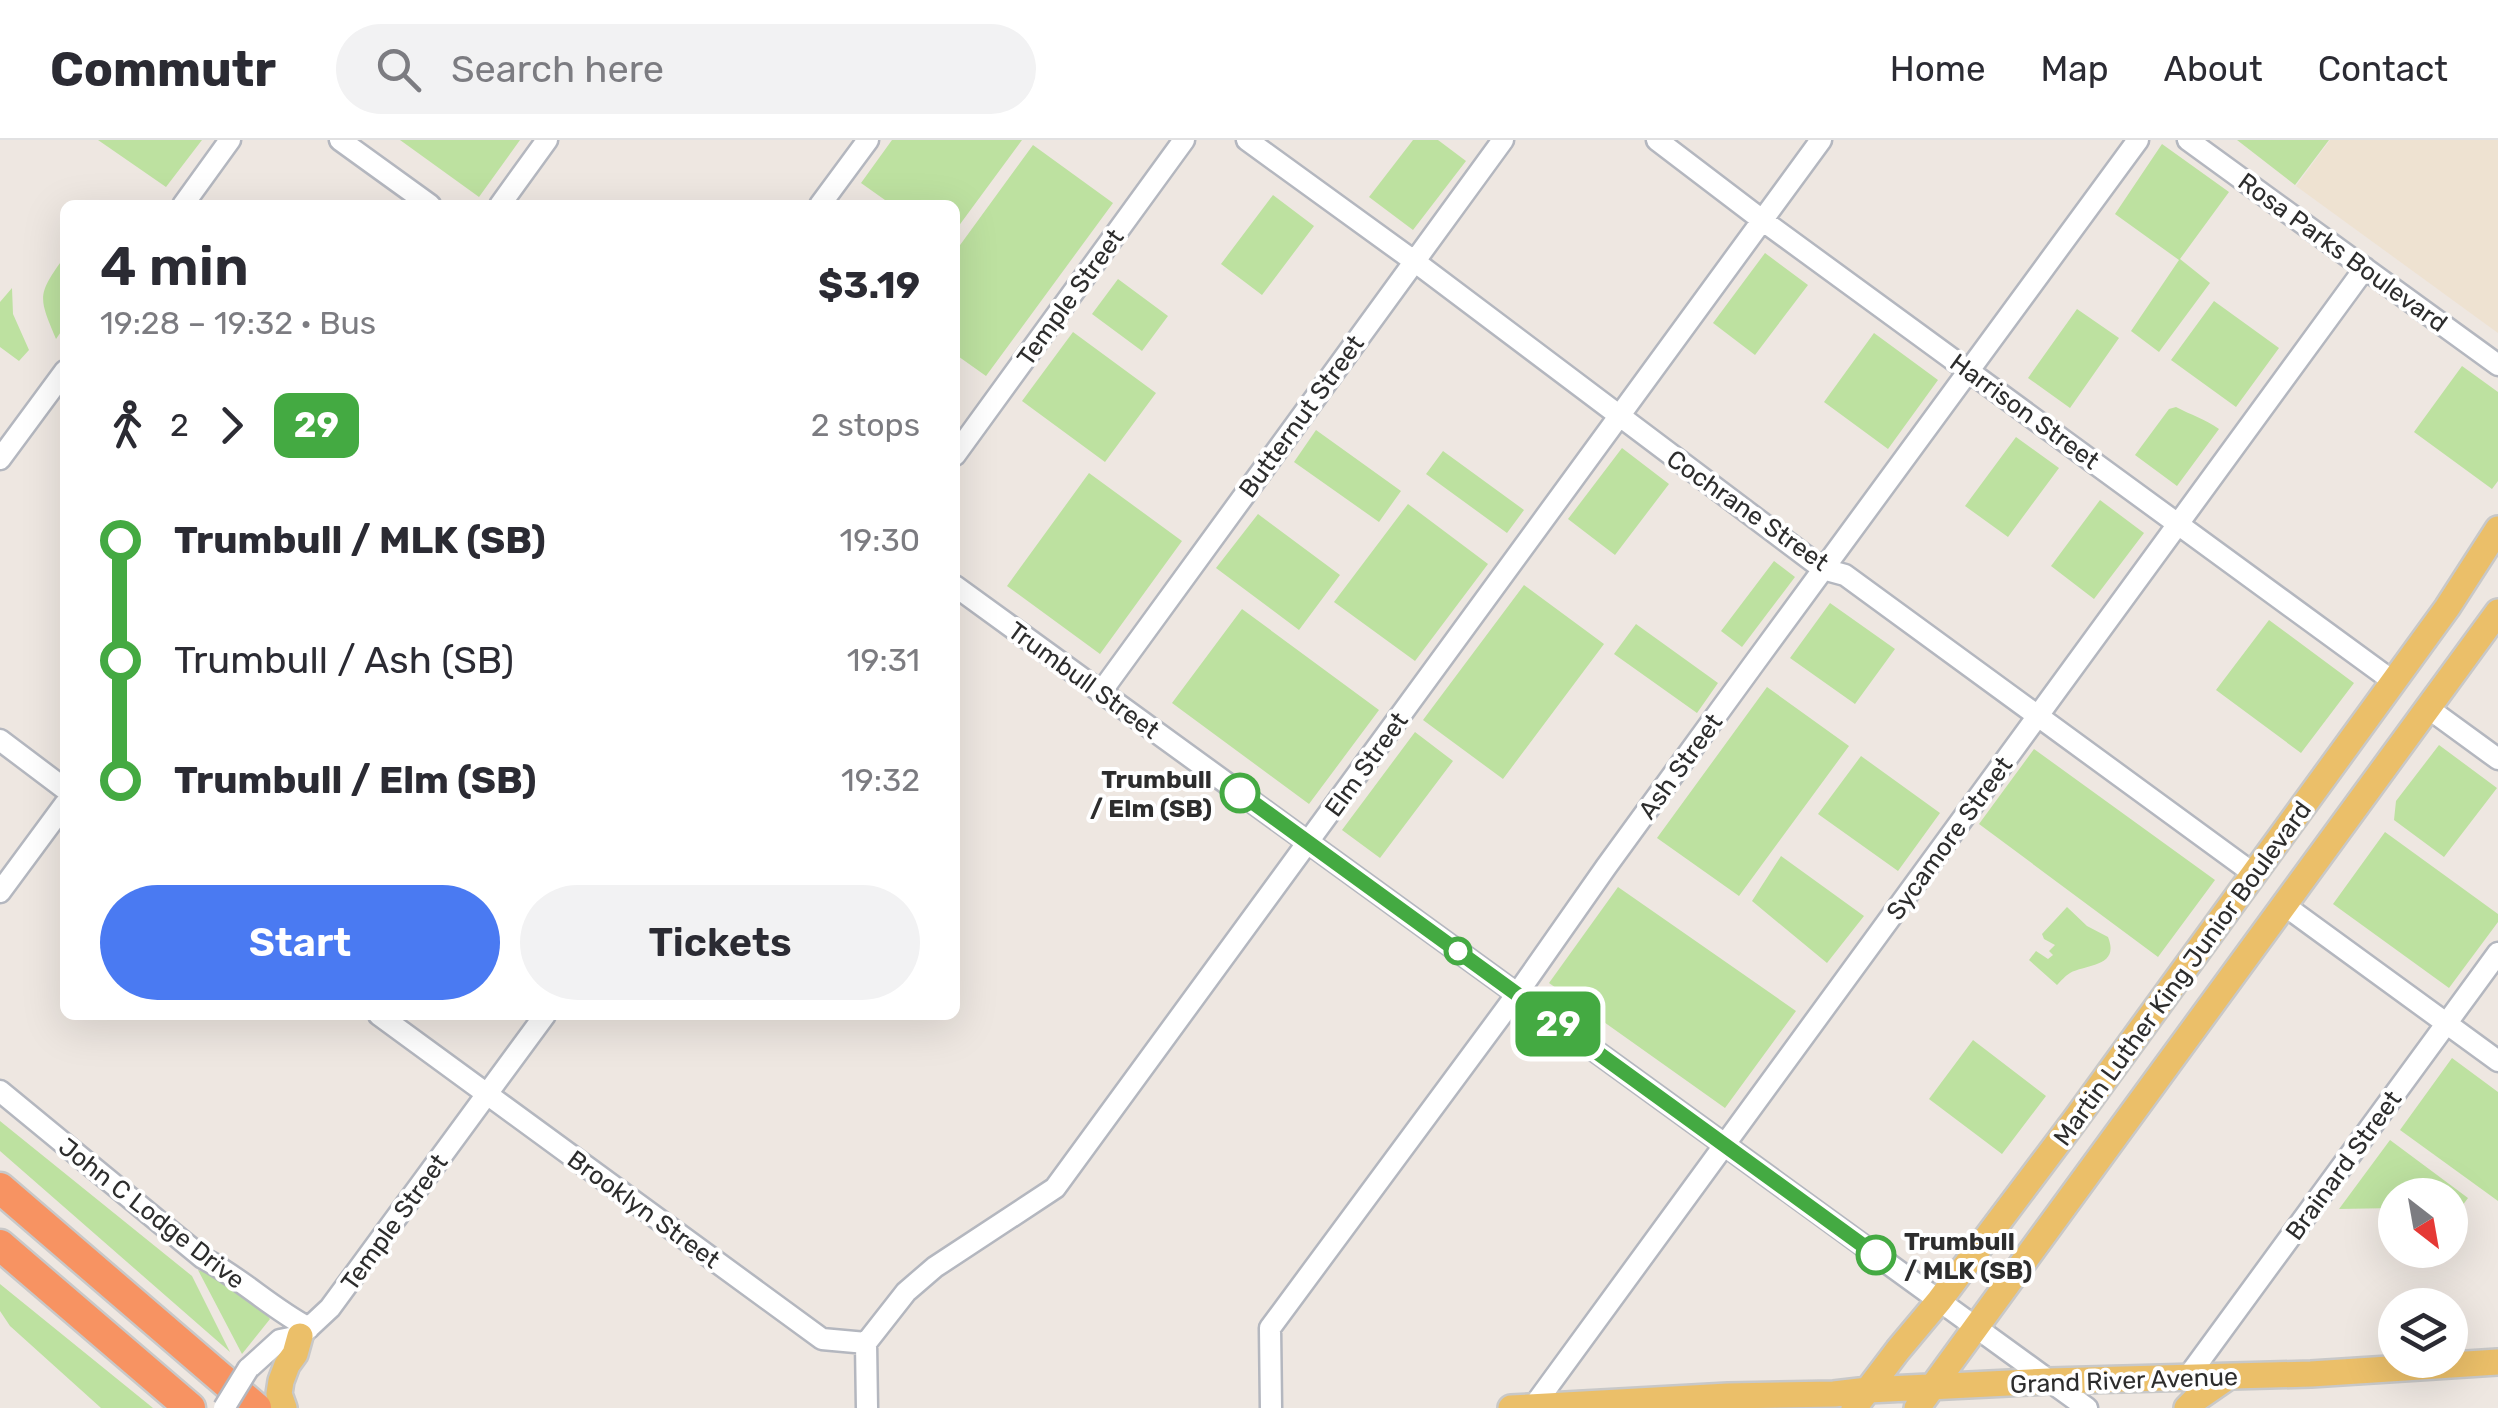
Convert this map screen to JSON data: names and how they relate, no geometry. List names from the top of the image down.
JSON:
{
  "streets": {
    "main road": ["Martin Luther King Junior Boulevard", "Grand River Avenue"],
    "street": [
      "Rosa Parks Boulevard",
      "Temple Street",
      "Harrison Street",
      "Butternut Street",
      "Cochrane Street",
      "Trumbull Street",
      "Elm Street",
      "Ash Street",
      "Sycamore Street",
      "Brainard Street",
      "Brooklyn Street",
      "John C Lodge Drive"
    ]
  },
  "crossings": [
    ["Rosa Parks Boulevard", "Sycamore Street"],
    ["Temple Street", "Brooklyn Street"],
    ["Temple Street", "John C Lodge Drive"],
    ["Harrison Street", "Elm Street"],
    ["Harrison Street", "Ash Street"],
    ["Harrison Street", "Sycamore Street"],
    ["Harrison Street", "Martin Luther King Junior Boulevard"],
    ["Butternut Street", "Cochrane Street"],
    ["Butternut Street", "Trumbull Street"],
    ["Cochrane Street", "Elm Street"],
    ["Cochrane Street", "Ash Street"],
    ["Cochrane Street", "Sycamore Street"],
    ["Cochrane Street", "Martin Luther King Junior Boulevard"],
    ["Trumbull Street", "Elm Street"],
    ["Trumbull Street", "Ash Street"],
    ["Trumbull Street", "Sycamore Street"],
    ["Trumbull Street", "Martin Luther King Junior Boulevard"],
    ["Trumbull Street", "Grand River Avenue"],
    ["Elm Street", "Brooklyn Street"],
    ["Sycamore Street", "Grand River Avenue"],
    ["Martin Luther King Junior Boulevard", "Grand River Avenue"],
    ["Brainard Street", "Grand River Avenue"]
  ],
  "places": ["Trumbull / Elm (SB)", "Trumbull / MLK (SB)"],
  "lines": ["bus line 29"],
  "north": "bottom right",
  "page": {
    "header": "Commutr",
    "search": "Search here",
    "nav": [
      "Home",
      "Map",
      "About",
      "Contact"
    ],
    "on_map": "29",
    "heading": ["4 min", "19:28 – 19:32 · Bus", "$3.19"],
    "legs": ["2", "29", "2 stops"],
    "list": [
      {
        "name": "Trumbull / MLK (SB)",
        "value": "19:30"
      },
      {
        "name": "Trumbull / Ash (SB)",
        "value": "19:31"
      },
      {
        "name": "Trumbull / Elm (SB)",
        "value": "19:32"
      }
    ],
    "buttons": ["Start", "Tickets"]
  }
}
